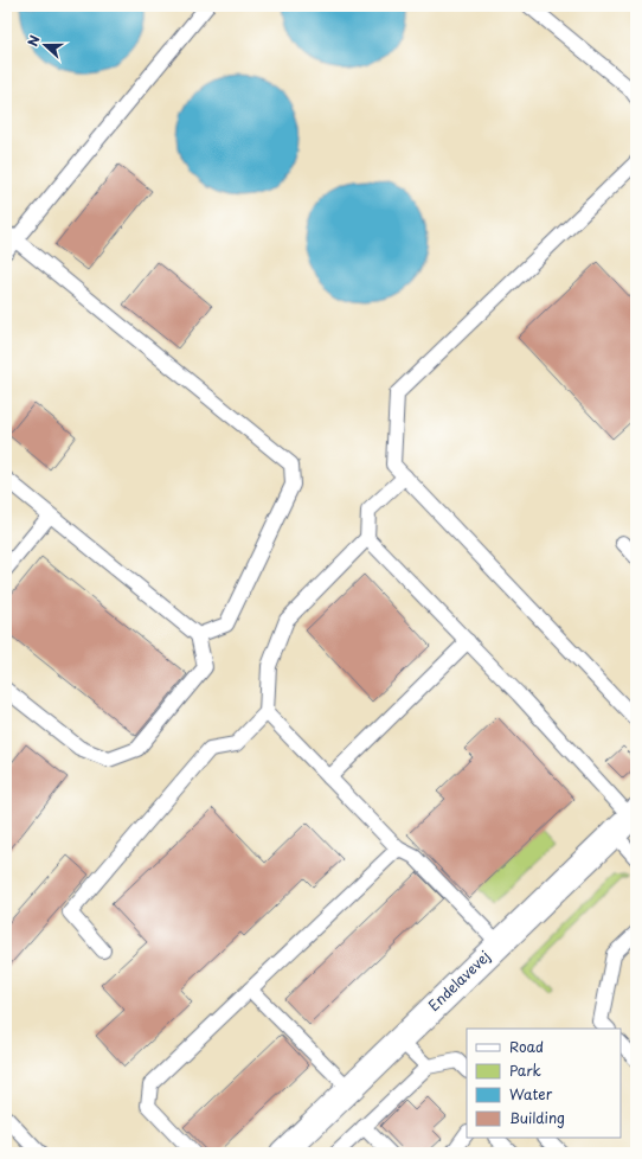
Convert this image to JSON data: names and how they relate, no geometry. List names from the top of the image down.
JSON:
{
  "streets": {
    "street": ["Endelavevej"]
  },
  "legend": [
    "Road",
    "Park",
    "Water",
    "Building"
  ],
  "north": "left"
}
